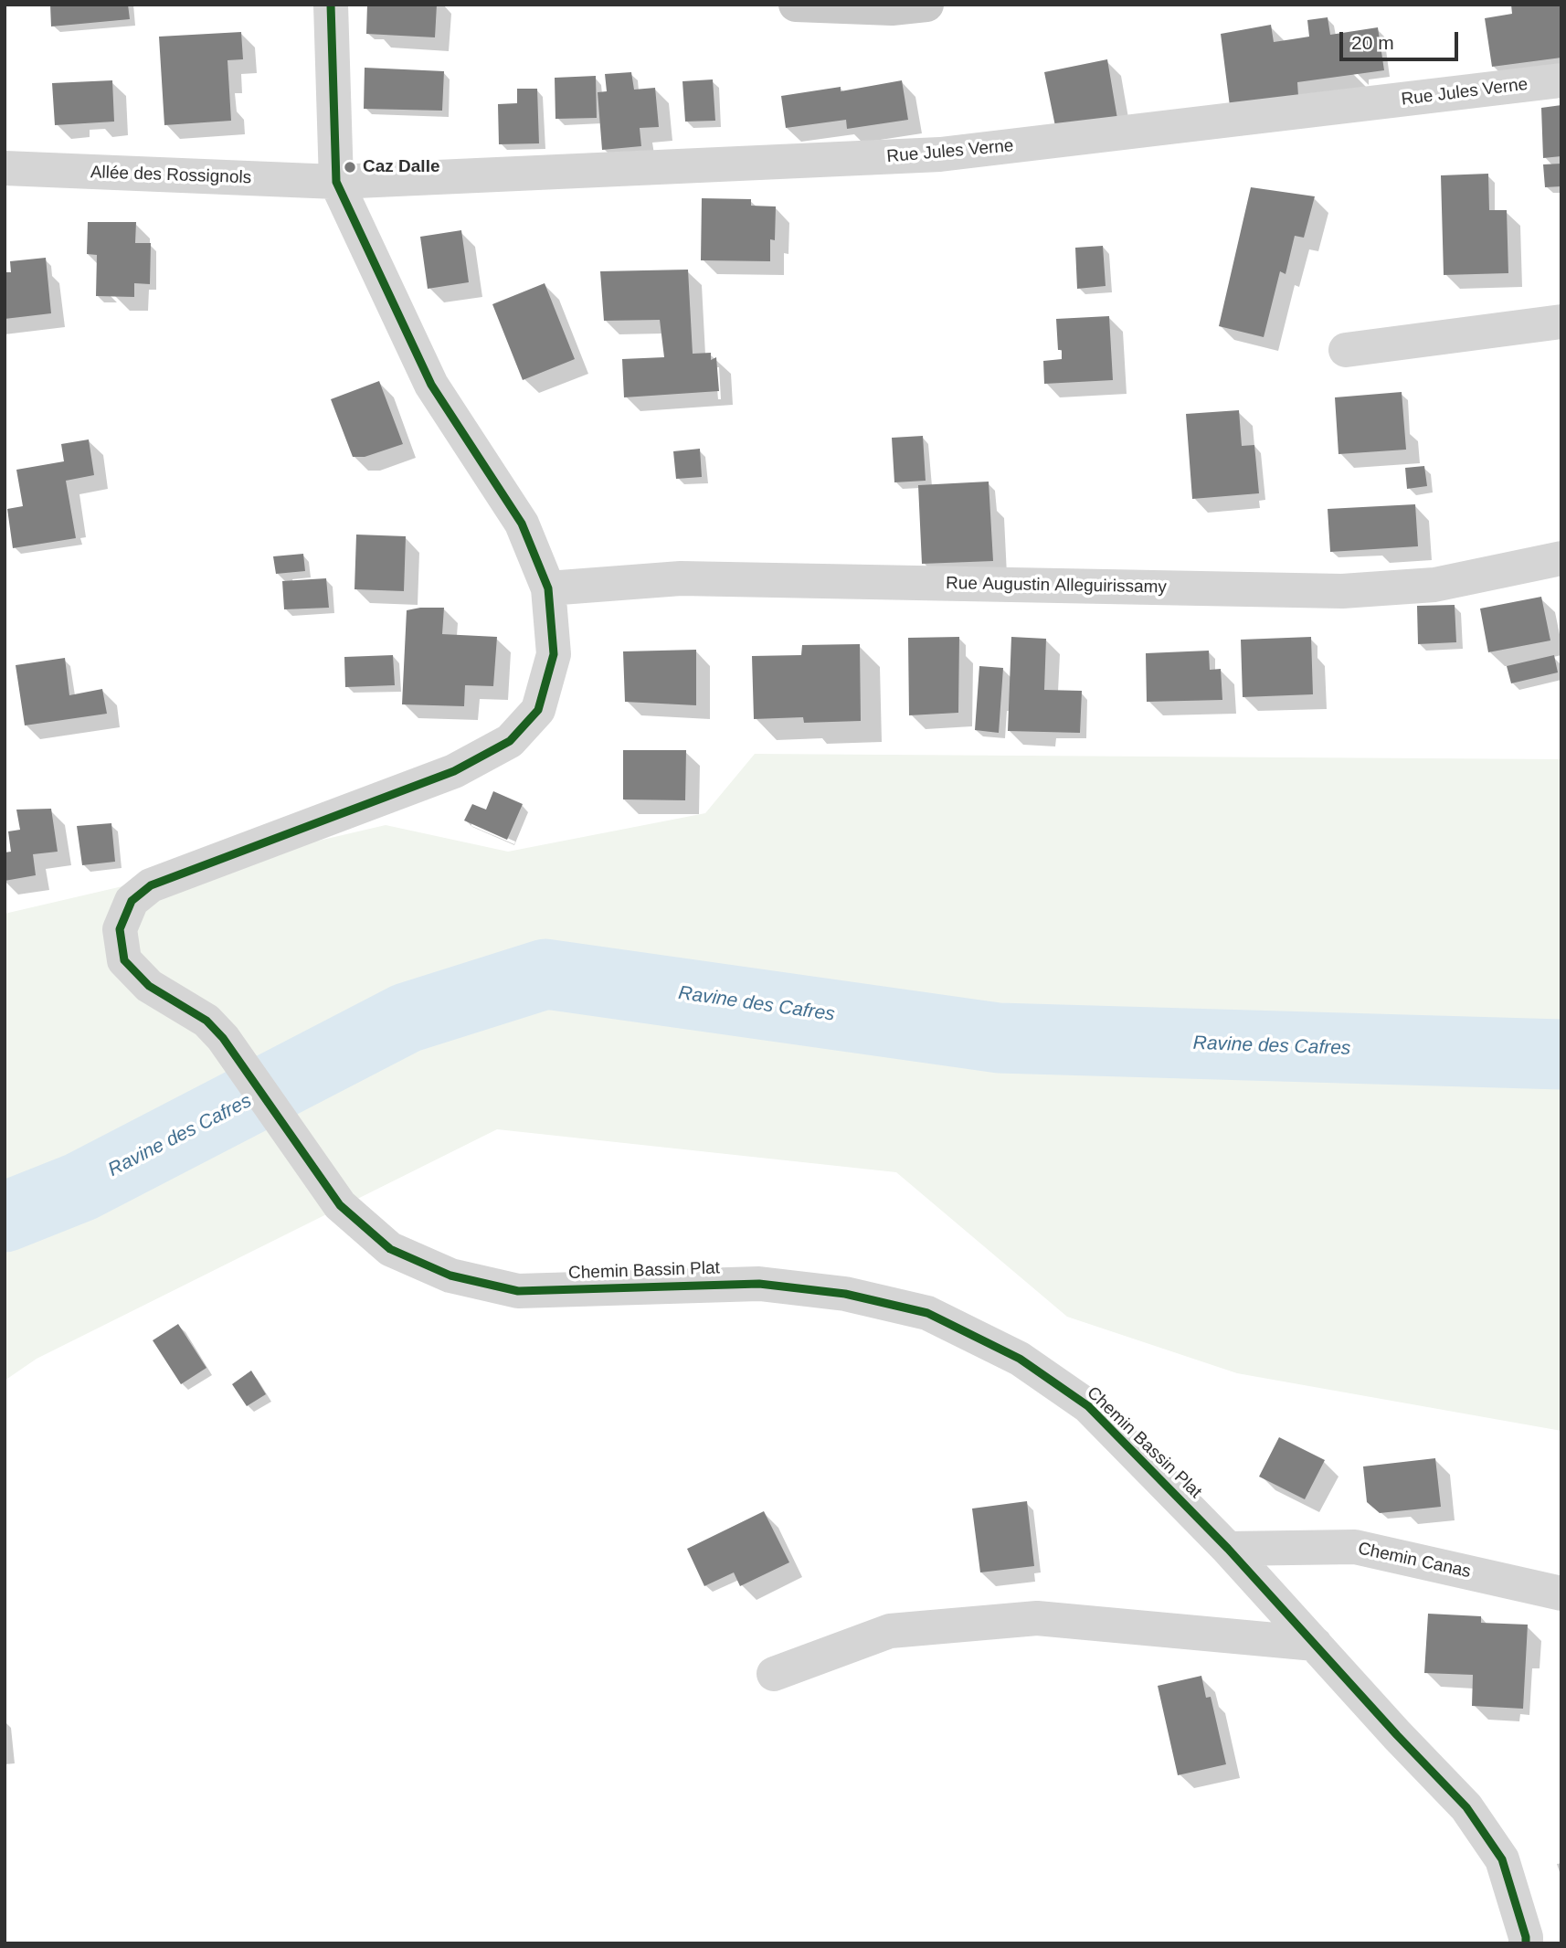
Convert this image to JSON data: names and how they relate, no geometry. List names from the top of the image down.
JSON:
{
  "streets": {
    "street": [
      "Rue Jules Verne",
      "Allée des Rossignols",
      "Rue Augustin Alleguirissamy",
      "Chemin Bassin Plat",
      "Chemin Canas"
    ]
  },
  "crossings": [
    ["Rue Jules Verne", "Allée des Rossignols"],
    ["Rue Jules Verne", "Chemin Bassin Plat"],
    ["Allée des Rossignols", "Chemin Bassin Plat"],
    ["Rue Augustin Alleguirissamy", "Chemin Bassin Plat"],
    ["Chemin Bassin Plat", "Chemin Canas"]
  ],
  "water": ["Ravine des Cafres"],
  "places": ["Caz Dalle"],
  "scale_bar": "20 m"
}
